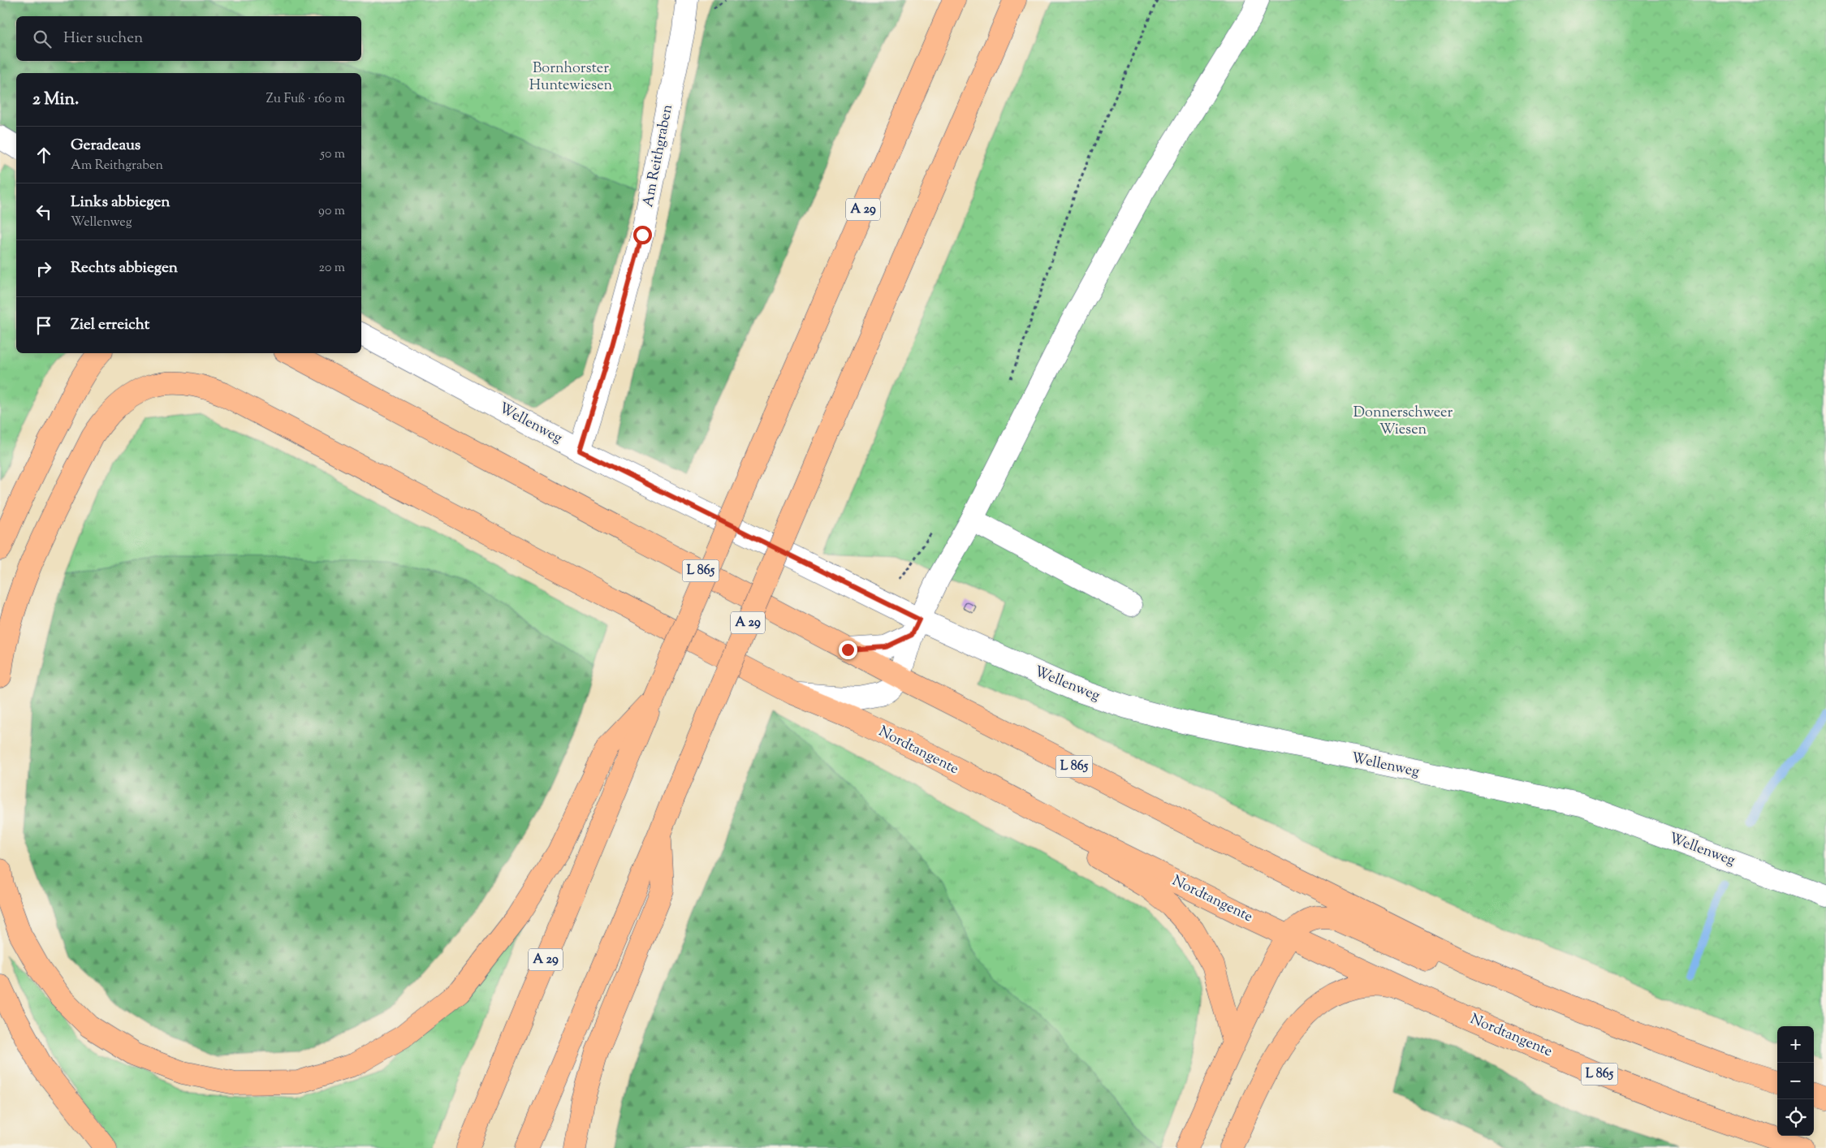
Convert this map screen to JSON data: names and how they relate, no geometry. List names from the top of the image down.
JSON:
{
  "streets": {
    "highway": ["A 29", "L 865", "Nordtangente"],
    "street": ["Am Reithgraben", "Wellenweg"]
  },
  "crossings": [
    ["Am Reithgraben", "Wellenweg"]
  ],
  "parks": ["Bornhorster Huntewiesen", "Donnerschweer Wiesen"],
  "page": {
    "search": "Hier suchen",
    "heading": ["2 Min.", "Zu Fuß · 160 m"],
    "list": [
      ["Geradeaus", "Am Reithgraben", "50 m"],
      ["Links abbiegen", "Wellenweg", "90 m"],
      ["Rechts abbiegen", "20 m"],
      "Ziel erreicht"
    ],
    "map_buttons": ["+", "−"]
  }
}
